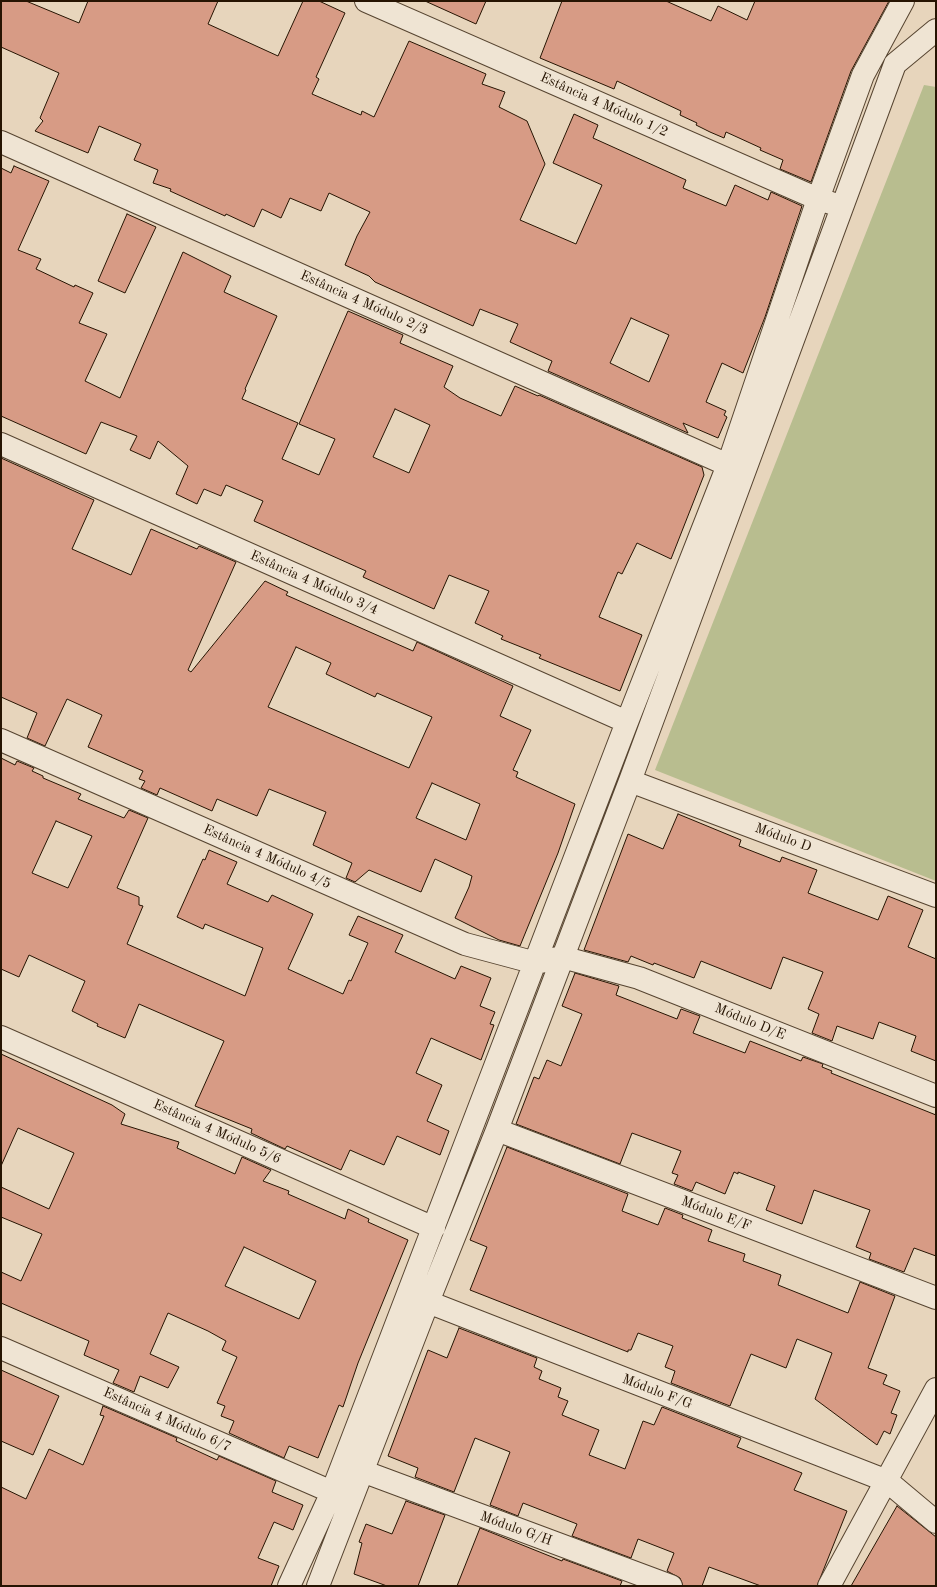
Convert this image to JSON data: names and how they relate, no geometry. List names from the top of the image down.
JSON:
{
  "streets": {
    "street": [
      "Estância 4 Módulo 1/2",
      "Estância 4 Módulo 2/3",
      "Estância 4 Módulo 3/4",
      "Módulo D",
      "Estância 4 Módulo 4/5",
      "Módulo D/E",
      "Estância 4 Módulo 5/6",
      "Módulo E/F",
      "Módulo F/G",
      "Estância 4 Módulo 6/7",
      "Módulo G/H"
    ]
  }
}
